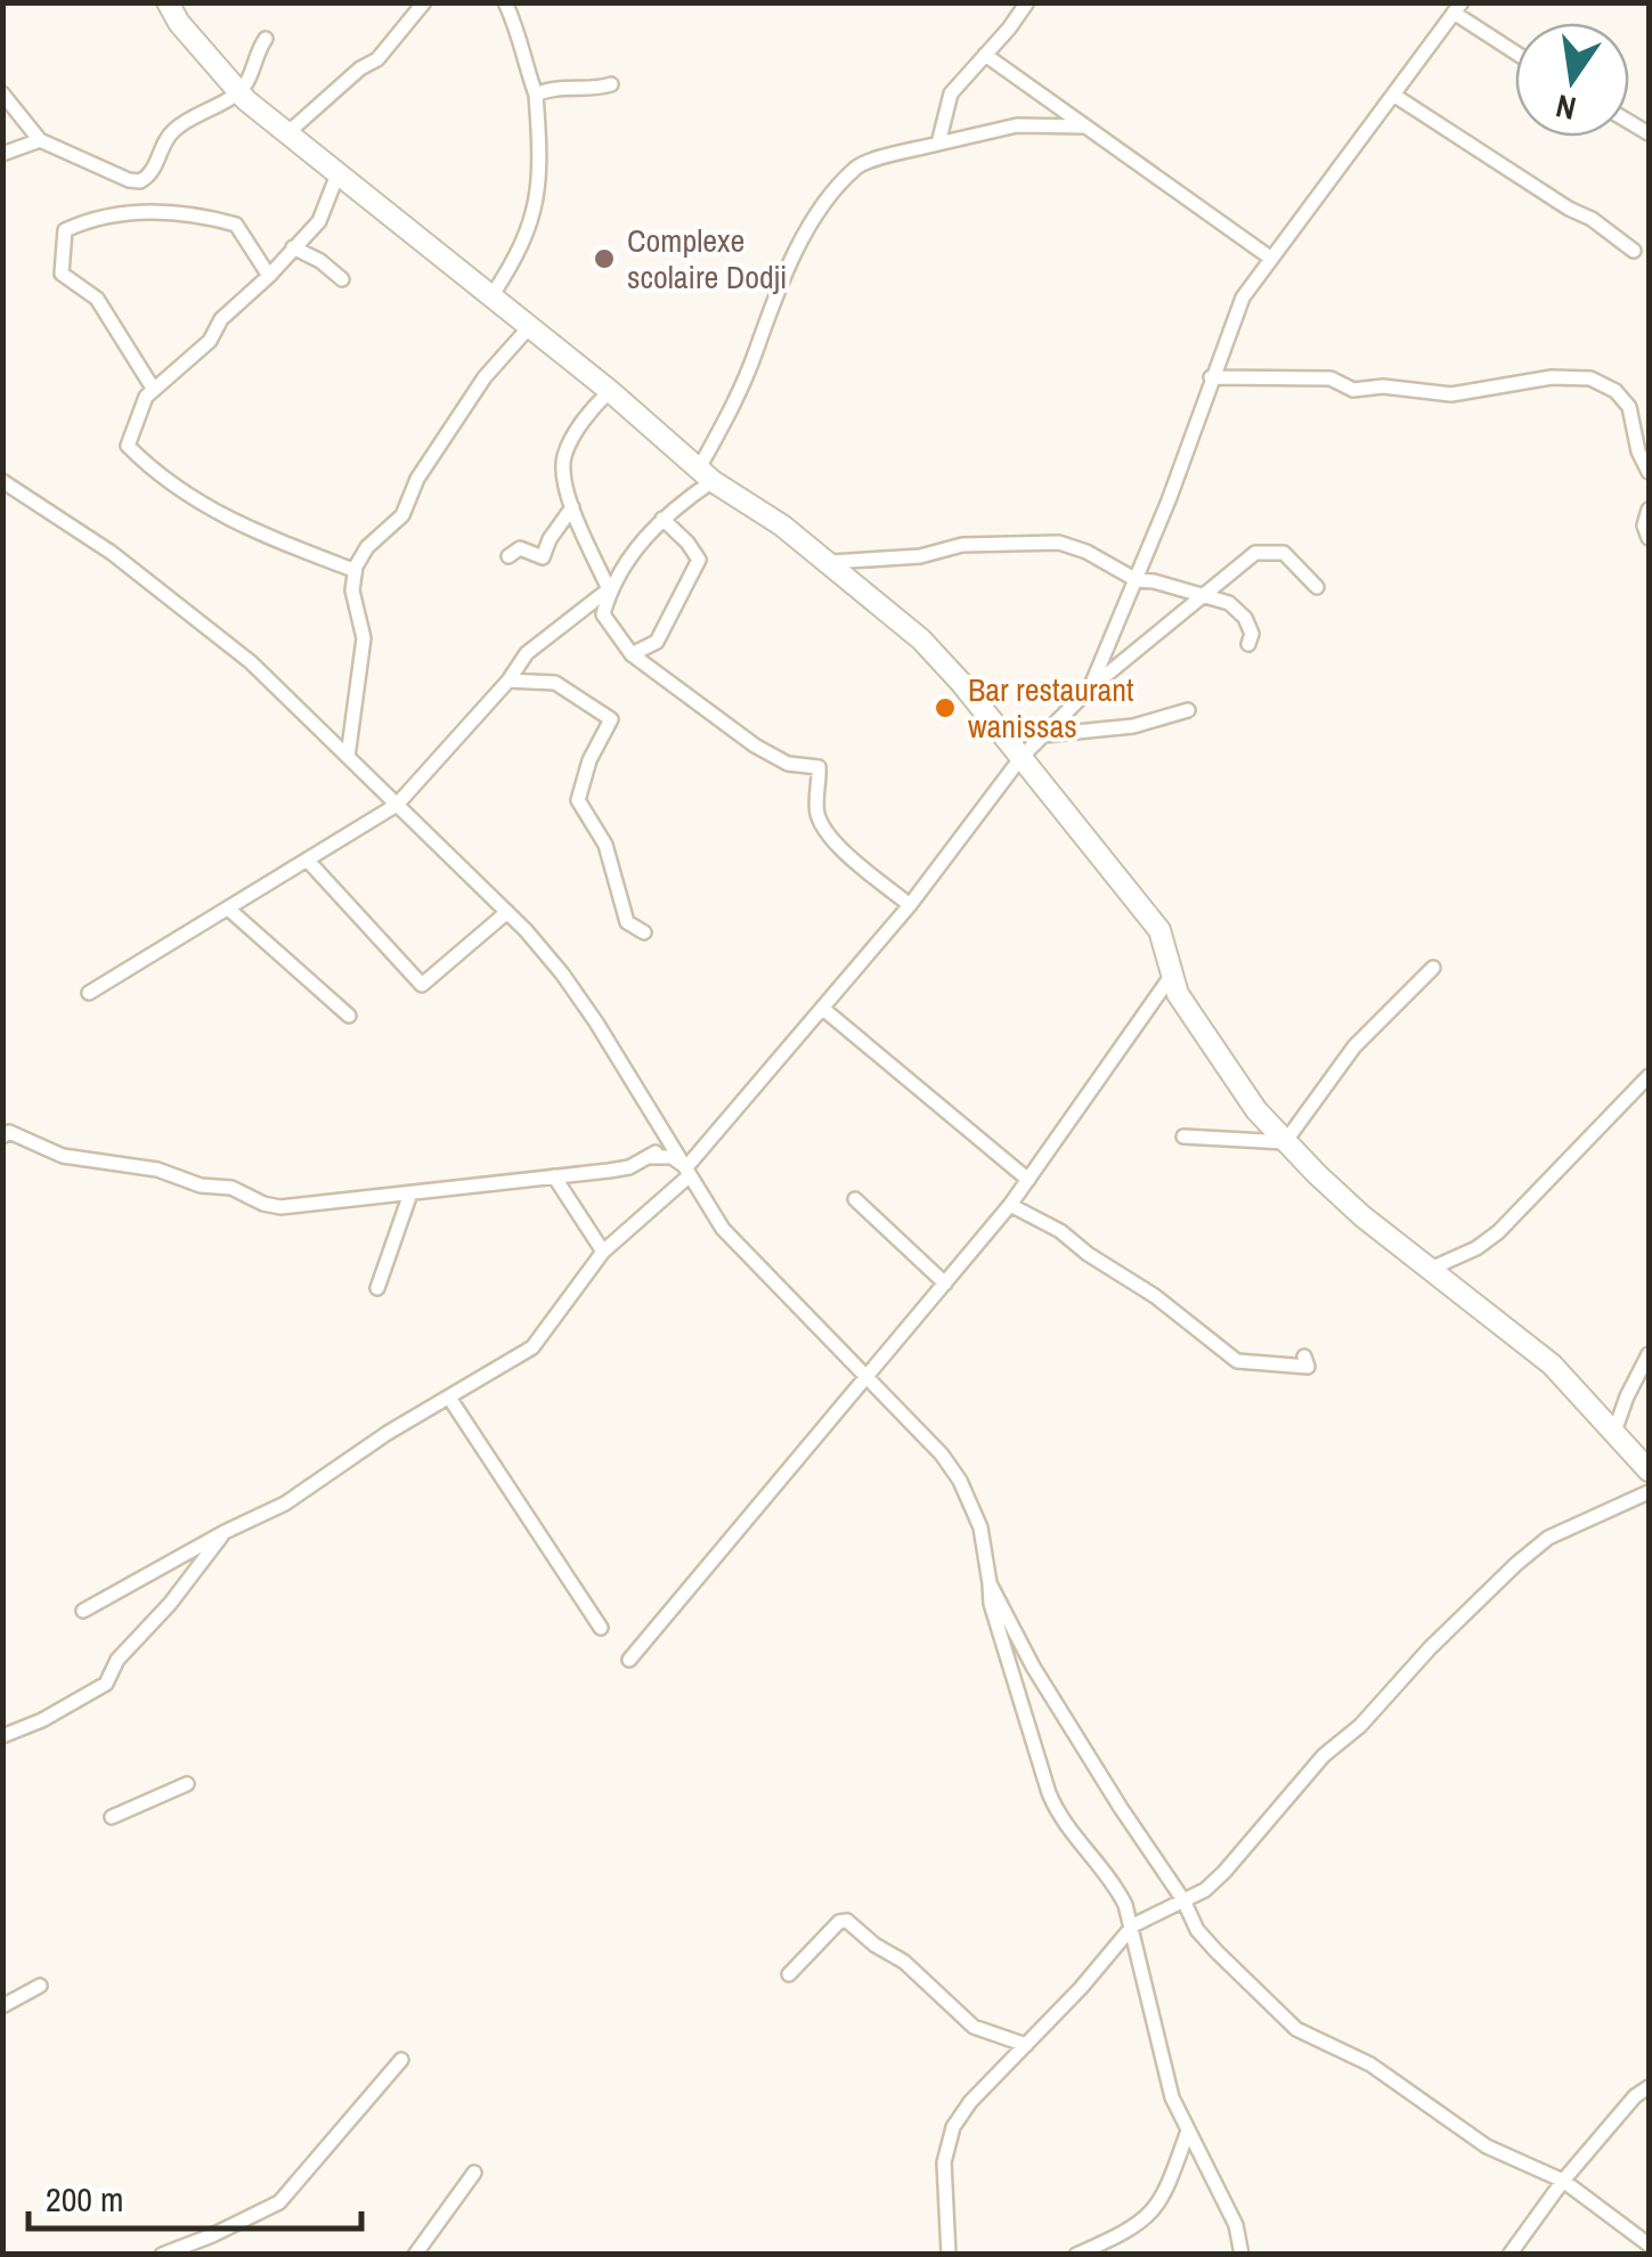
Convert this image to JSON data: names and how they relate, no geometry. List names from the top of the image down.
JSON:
{
  "places": ["Complexe scolaire Dodji", "Bar restaurant wanissas"],
  "scale_bar": "200 m",
  "north": "bottom"
}
